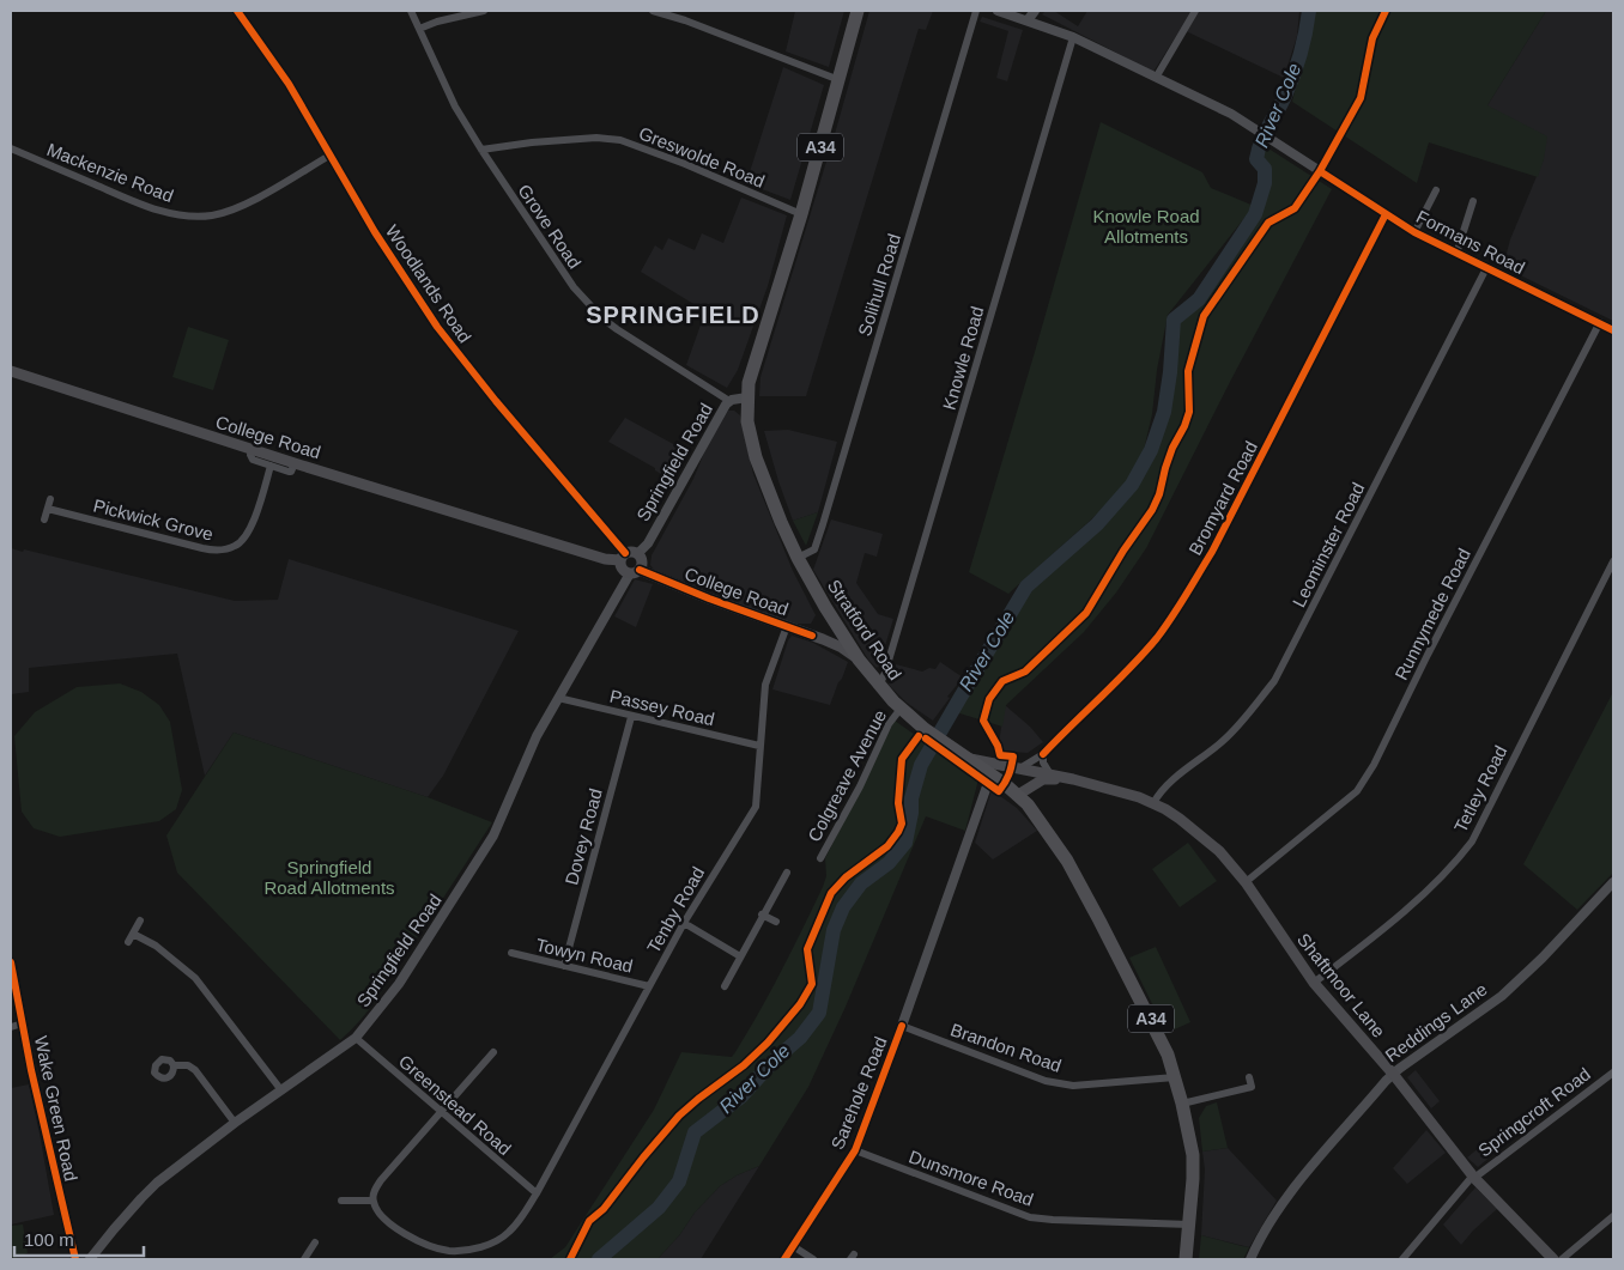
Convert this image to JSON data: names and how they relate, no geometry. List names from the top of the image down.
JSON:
{
  "streets": {
    "highway": ["A34", "Stratford Road"],
    "main road": ["College Road", "Shaftmoor Lane"],
    "street": [
      "Greswolde Road",
      "Mackenzie Road",
      "Grove Road",
      "Formans Road",
      "Woodlands Road",
      "Solihull Road",
      "Knowle Road",
      "Springfield Road",
      "Bromyard Road",
      "Pickwick Grove",
      "Leominster Road",
      "Runnymede Road",
      "Passey Road",
      "Colgreave Avenue",
      "Tetley Road",
      "Dovey Road",
      "Tenby Road",
      "Towyn Road",
      "Reddings Lane",
      "Brandon Road",
      "Sarehole Road",
      "Greenstead Road",
      "Wake Green Road",
      "Springcroft Road",
      "Dunsmore Road"
    ]
  },
  "crossings": [
    ["Greswolde Road", "Grove Road"],
    ["Greswolde Road", "Stratford Road"],
    ["Mackenzie Road", "Woodlands Road"],
    ["Grove Road", "Springfield Road"],
    ["Formans Road", "Knowle Road"],
    ["Formans Road", "Bromyard Road"],
    ["Formans Road", "Leominster Road"],
    ["Formans Road", "Runnymede Road"],
    ["Woodlands Road", "College Road"],
    ["Woodlands Road", "Springfield Road"],
    ["Solihull Road", "Stratford Road"],
    ["Knowle Road", "Stratford Road"],
    ["College Road", "Springfield Road"],
    ["College Road", "Stratford Road"],
    ["College Road", "Tenby Road"],
    ["Springfield Road", "Stratford Road"],
    ["Springfield Road", "Passey Road"],
    ["Springfield Road", "Greenstead Road"],
    ["Bromyard Road", "Shaftmoor Lane"],
    ["Leominster Road", "Shaftmoor Lane"],
    ["Runnymede Road", "Shaftmoor Lane"],
    ["Stratford Road", "Colgreave Avenue"],
    ["Stratford Road", "Shaftmoor Lane"],
    ["Stratford Road", "Brandon Road"],
    ["Stratford Road", "Sarehole Road"],
    ["Stratford Road", "Dunsmore Road"],
    ["Passey Road", "Dovey Road"],
    ["Passey Road", "Tenby Road"],
    ["Tetley Road", "Shaftmoor Lane"],
    ["Dovey Road", "Towyn Road"],
    ["Tenby Road", "Towyn Road"],
    ["Tenby Road", "Greenstead Road"],
    ["Shaftmoor Lane", "Reddings Lane"],
    ["Shaftmoor Lane", "Springcroft Road"],
    ["Brandon Road", "Sarehole Road"],
    ["Sarehole Road", "Dunsmore Road"]
  ],
  "districts": ["SPRINGFIELD"],
  "water": ["River Cole"],
  "parks": ["Knowle Road Allotments", "Springfield Road Allotments"],
  "scale_bar": "100 m"
}
